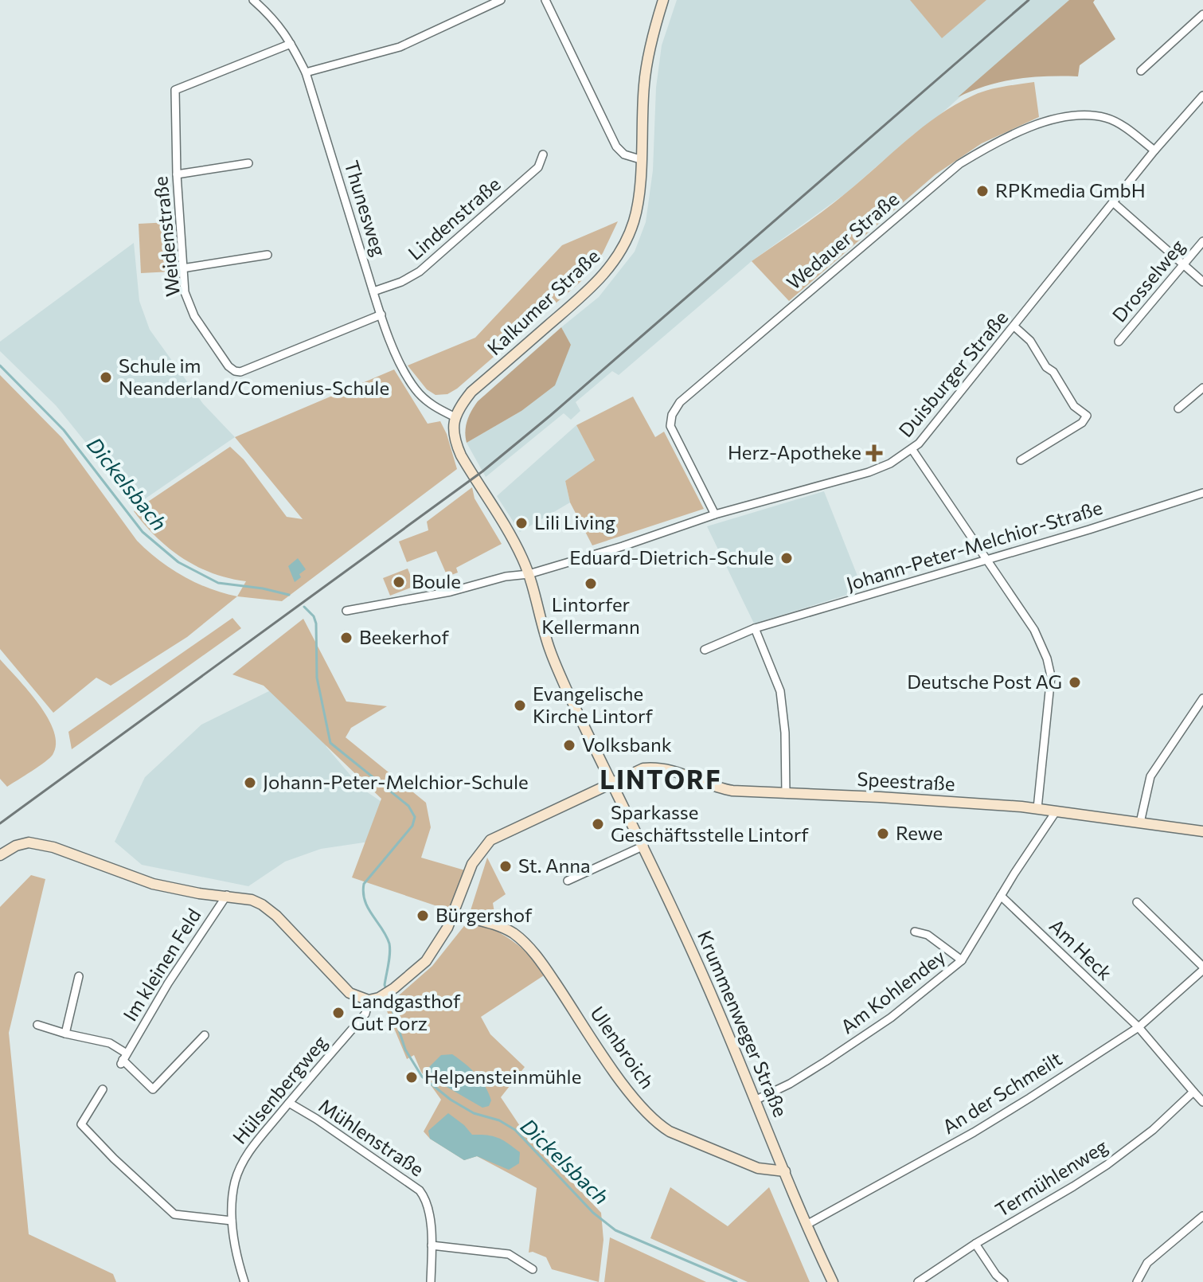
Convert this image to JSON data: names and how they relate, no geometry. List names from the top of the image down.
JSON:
{
  "streets": {
    "main road": [
      "Kalkumer Straße",
      "Speestraße",
      "Krummenweger Straße",
      "Ulenbroich"
    ],
    "street": [
      "Thunesweg",
      "Lindenstraße",
      "Weidenstraße",
      "Wedauer Straße",
      "Drosselweg",
      "Duisburger Straße",
      "Johann-Peter-Melchior-Straße",
      "Am Heck",
      "Im kleinen Feld",
      "Am Kohlendey",
      "Hülsenbergweg",
      "An der Schmeilt",
      "Mühlenstraße",
      "Termühlenweg"
    ]
  },
  "crossings": [
    ["Thunesweg", "Lindenstraße"],
    ["Thunesweg", "Weidenstraße"],
    ["Thunesweg", "Kalkumer Straße"],
    ["Wedauer Straße", "Duisburger Straße"],
    ["Kalkumer Straße", "Duisburger Straße"],
    ["Kalkumer Straße", "Krummenweger Straße"],
    ["Duisburger Straße", "Krummenweger Straße"],
    ["Speestraße", "Am Kohlendey"],
    ["Speestraße", "Krummenweger Straße"],
    ["Speestraße", "Ulenbroich"],
    ["Speestraße", "Hülsenbergweg"],
    ["Am Heck", "Am Kohlendey"],
    ["Am Heck", "An der Schmeilt"],
    ["Am Kohlendey", "Krummenweger Straße"],
    ["Krummenweger Straße", "Ulenbroich"],
    ["Krummenweger Straße", "An der Schmeilt"],
    ["Hülsenbergweg", "Mühlenstraße"]
  ],
  "districts": ["LINTORF"],
  "water": ["Dickelsbach"],
  "places": {
    "other": [
      "RPKmedia GmbH",
      "Schule im Neanderland/Comenius-Schule",
      "Lili Living",
      "Eduard-Dietrich-Schule",
      "Boule",
      "Lintorfer Kellermann",
      "Beekerhof",
      "Deutsche Post AG",
      "Evangelische Kirche Lintorf",
      "Volksbank",
      "Johann-Peter-Melchior-Schule",
      "Sparkasse Geschäftsstelle Lintorf",
      "Rewe",
      "St. Anna",
      "Bürgershof",
      "Landgasthof Gut Porz",
      "Helpensteinmühle"
    ],
    "health": ["Herz-Apotheke"]
  }
}
